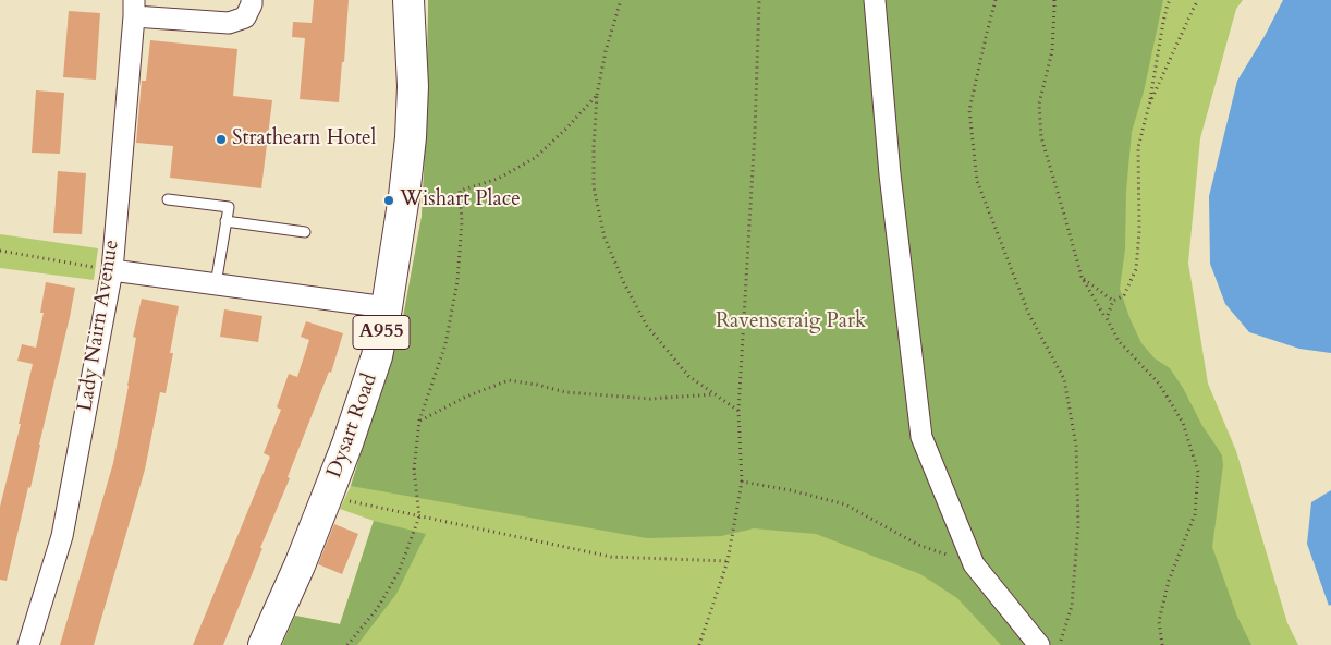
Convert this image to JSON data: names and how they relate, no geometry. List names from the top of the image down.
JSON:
{
  "streets": {
    "main road": ["A955", "Dysart Road"],
    "street": ["Lady Nairn Avenue"]
  },
  "parks": ["Ravenscraig Park"],
  "places": ["Strathearn Hotel", "Wishart Place"]
}
